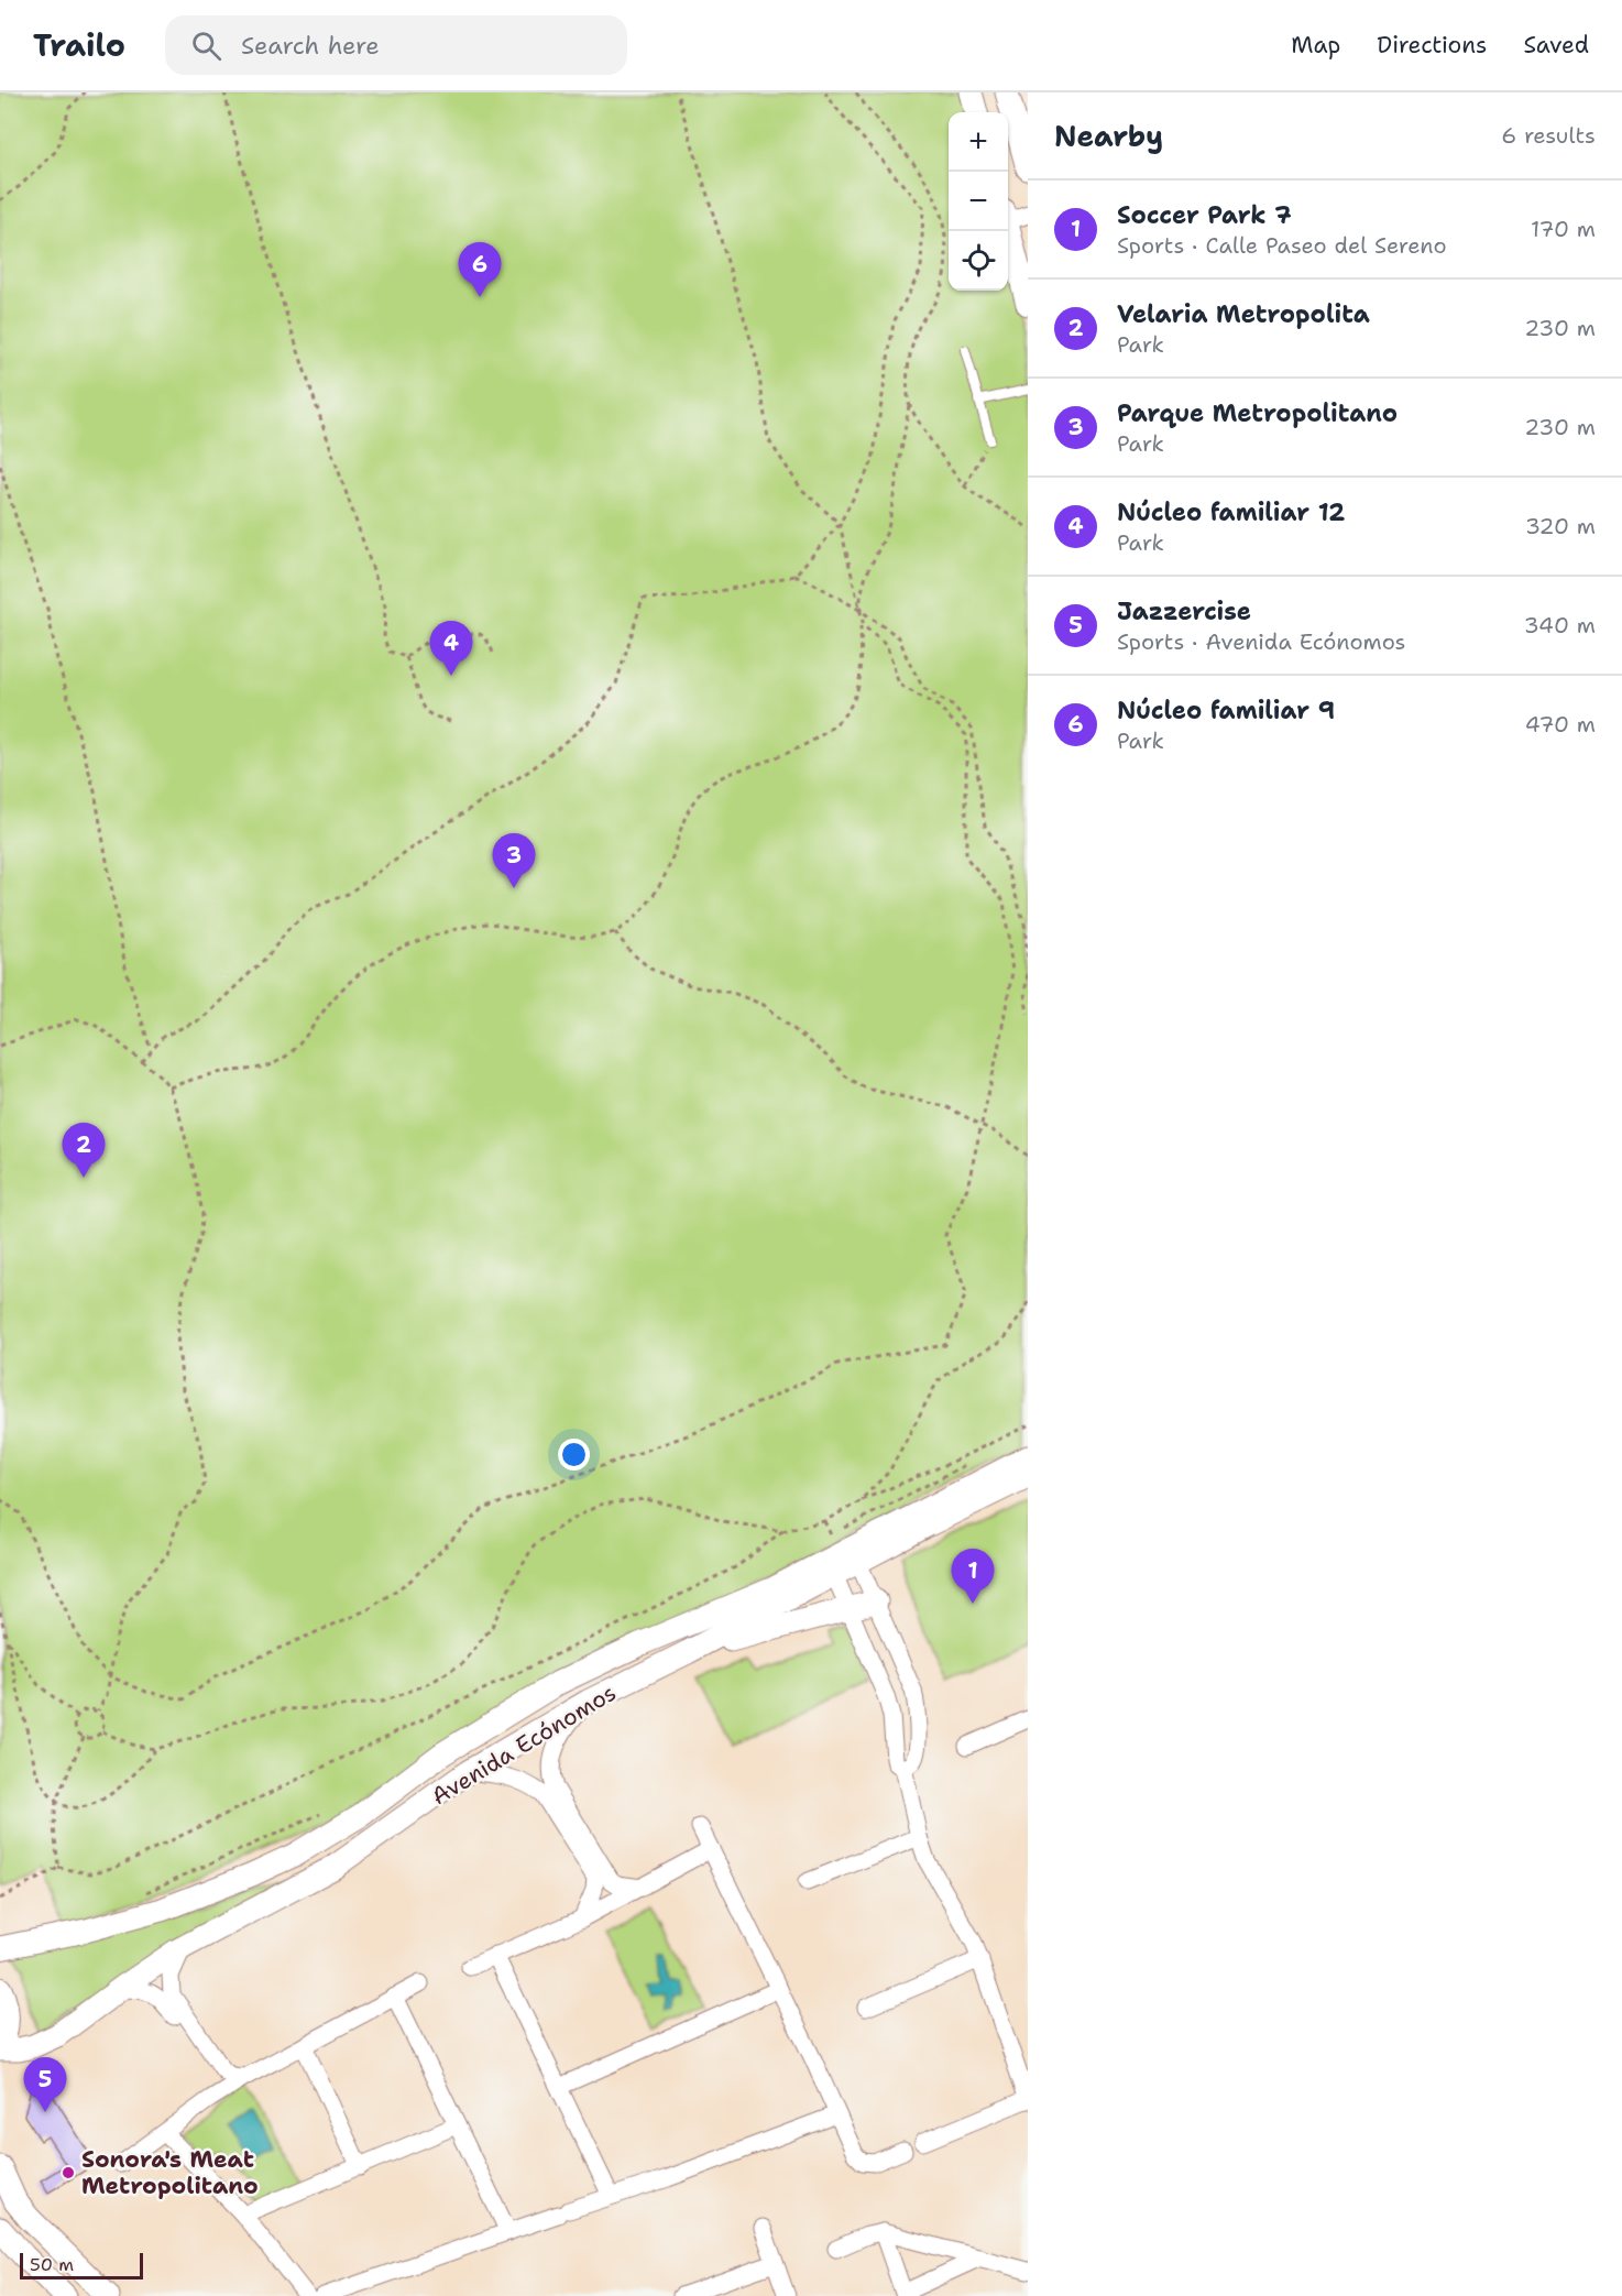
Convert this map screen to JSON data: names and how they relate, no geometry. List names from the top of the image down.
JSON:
{
  "streets": {
    "street": ["Avenida Ecónomos"]
  },
  "places": ["Sonora's Meat Metropolitano"],
  "scale_bar": "50 m",
  "page": {
    "header": "Trailo",
    "search": "Search here",
    "nav": ["Map", "Directions", "Saved"],
    "heading": ["Nearby", "6 results"],
    "map_buttons": ["+", "−"],
    "list": [
      {
        "mark": "1",
        "name": "Soccer Park 7",
        "note": "Sports · Calle Paseo del Sereno",
        "value": "170 m"
      },
      {
        "mark": "2",
        "name": "Velaria Metropolita",
        "note": "Park",
        "value": "230 m"
      },
      {
        "mark": "3",
        "name": "Parque Metropolitano",
        "note": "Park",
        "value": "230 m"
      },
      {
        "mark": "4",
        "name": "Núcleo familiar 12",
        "note": "Park",
        "value": "320 m"
      },
      {
        "mark": "5",
        "name": "Jazzercise",
        "note": "Sports · Avenida Ecónomos",
        "value": "340 m"
      },
      {
        "mark": "6",
        "name": "Núcleo familiar 9",
        "note": "Park",
        "value": "470 m"
      }
    ],
    "pins": [
      "6",
      "4",
      "3",
      "2",
      "1",
      "5"
    ],
    "scale": "50 m"
  }
}
